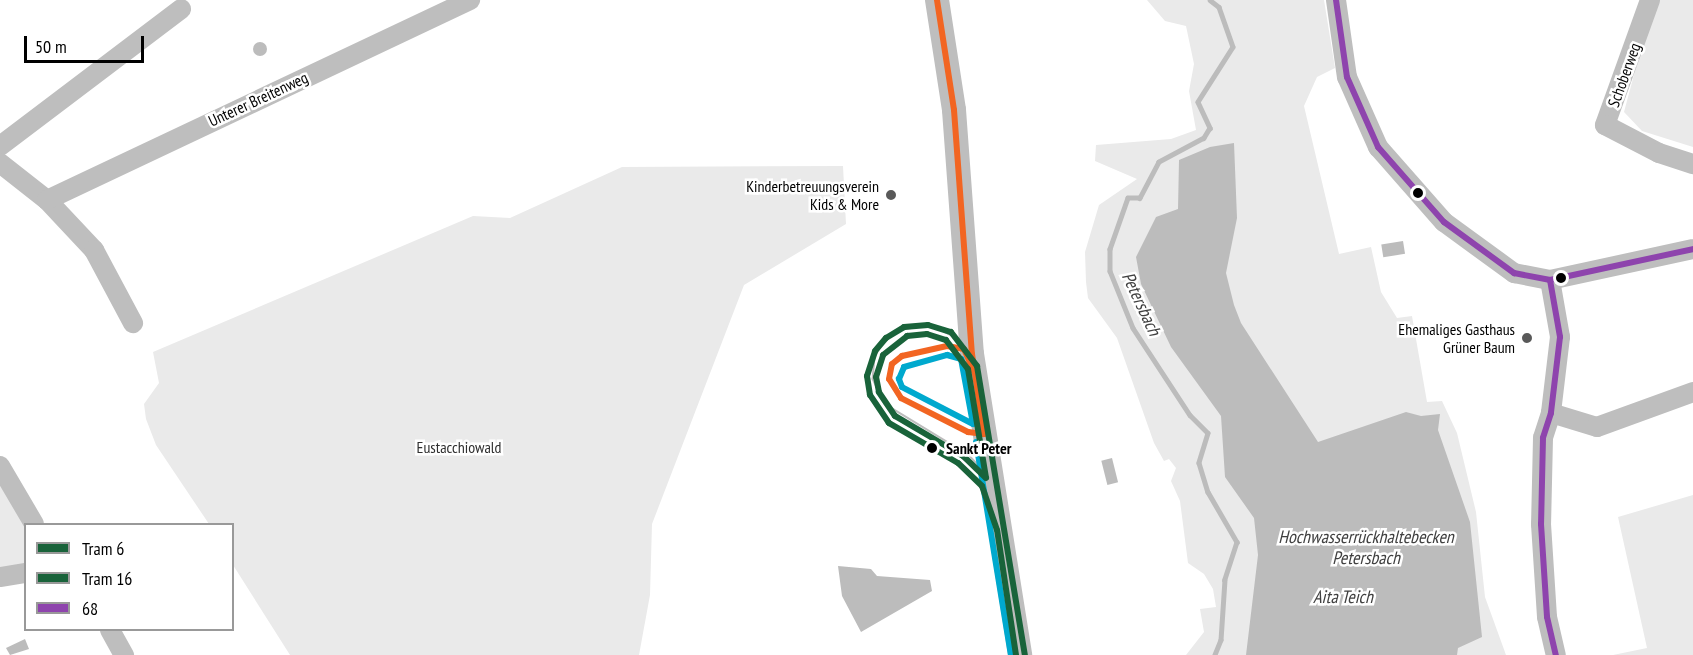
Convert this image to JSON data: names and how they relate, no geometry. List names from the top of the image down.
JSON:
{
  "streets": {
    "street": ["Schoberweg", "Unterer Breitenweg"]
  },
  "water": ["Petersbach", "Hochwasserrückhaltebecken Petersbach", "Aita Teich"],
  "parks": ["Eustacchiowald"],
  "places": ["Kinderbetreuungsverein Kids & More", "Ehemaliges Gasthaus Grüner Baum", "Sankt Peter"],
  "lines": ["transit line 68", "tram line 6", "tram line 16"],
  "legend": ["Tram 6", "Tram 16", "68"],
  "scale_bar": "50 m"
}
